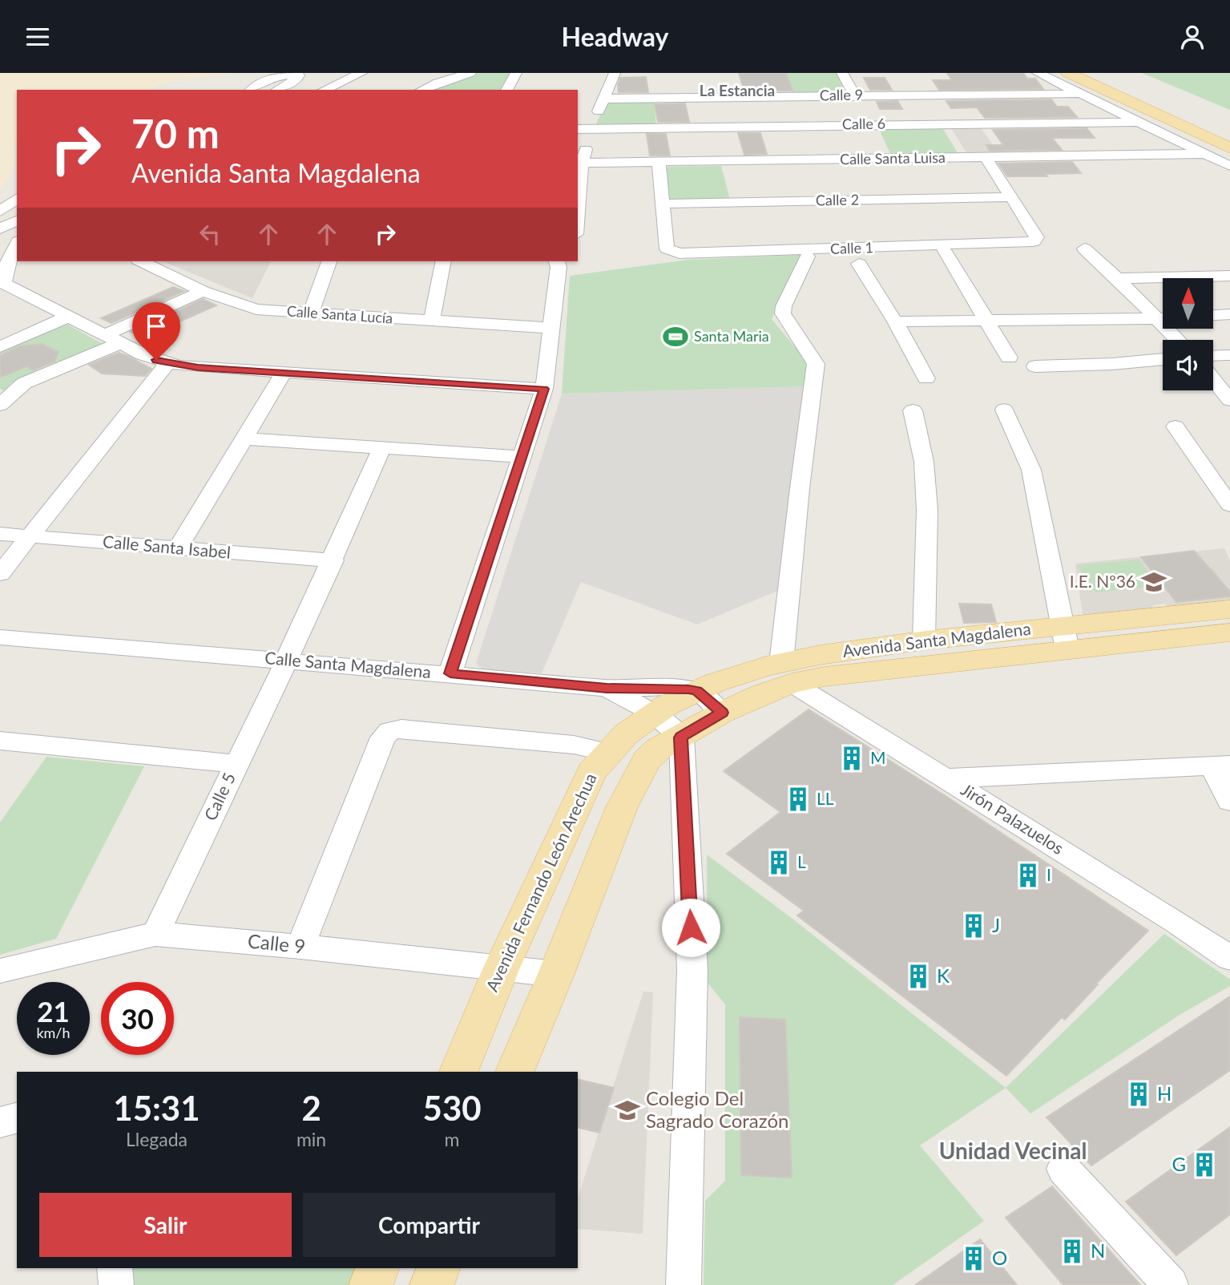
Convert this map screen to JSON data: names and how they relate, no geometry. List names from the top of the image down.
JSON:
{
  "streets": {
    "main road": ["Avenida Santa Magdalena", "Avenida Fernando León Arechua"],
    "street": [
      "Calle 9",
      "Calle 6",
      "Calle Santa Luisa",
      "Calle 2",
      "Calle 1",
      "Calle Santa Lucía",
      "Calle Santa Isabel",
      "Calle Santa Magdalena",
      "Calle 5",
      "Jirón Palazuelos"
    ]
  },
  "crossings": [
    ["Calle 9", "Calle 5"],
    ["Calle 9", "Avenida Fernando León Arechua"],
    ["Calle 2", "Calle 1"],
    ["Calle Santa Isabel", "Calle 5"],
    ["Avenida Santa Magdalena", "Calle Santa Magdalena"],
    ["Avenida Santa Magdalena", "Jirón Palazuelos"],
    ["Avenida Santa Magdalena", "Avenida Fernando León Arechua"],
    ["Calle Santa Magdalena", "Calle 5"]
  ],
  "districts": ["La Estancia", "Unidad Vecinal"],
  "places": {
    "sports": ["Santa Maria"],
    "school or university": ["I.E. Nº36", "Colegio Del Sagrado Corazón"],
    "building": [
      "M",
      "LL",
      "L",
      "I",
      "J",
      "K",
      "H",
      "G",
      "N",
      "O"
    ]
  },
  "north": "top",
  "page": {
    "header": "Headway",
    "turn": ["70 m", "Avenida Santa Magdalena"],
    "speed": "21 km/h",
    "limit": "30",
    "eta": [
      "15:31",
      "Llegada",
      "2",
      "min",
      "530",
      "m"
    ],
    "buttons": ["Salir", "Compartir"]
  }
}
